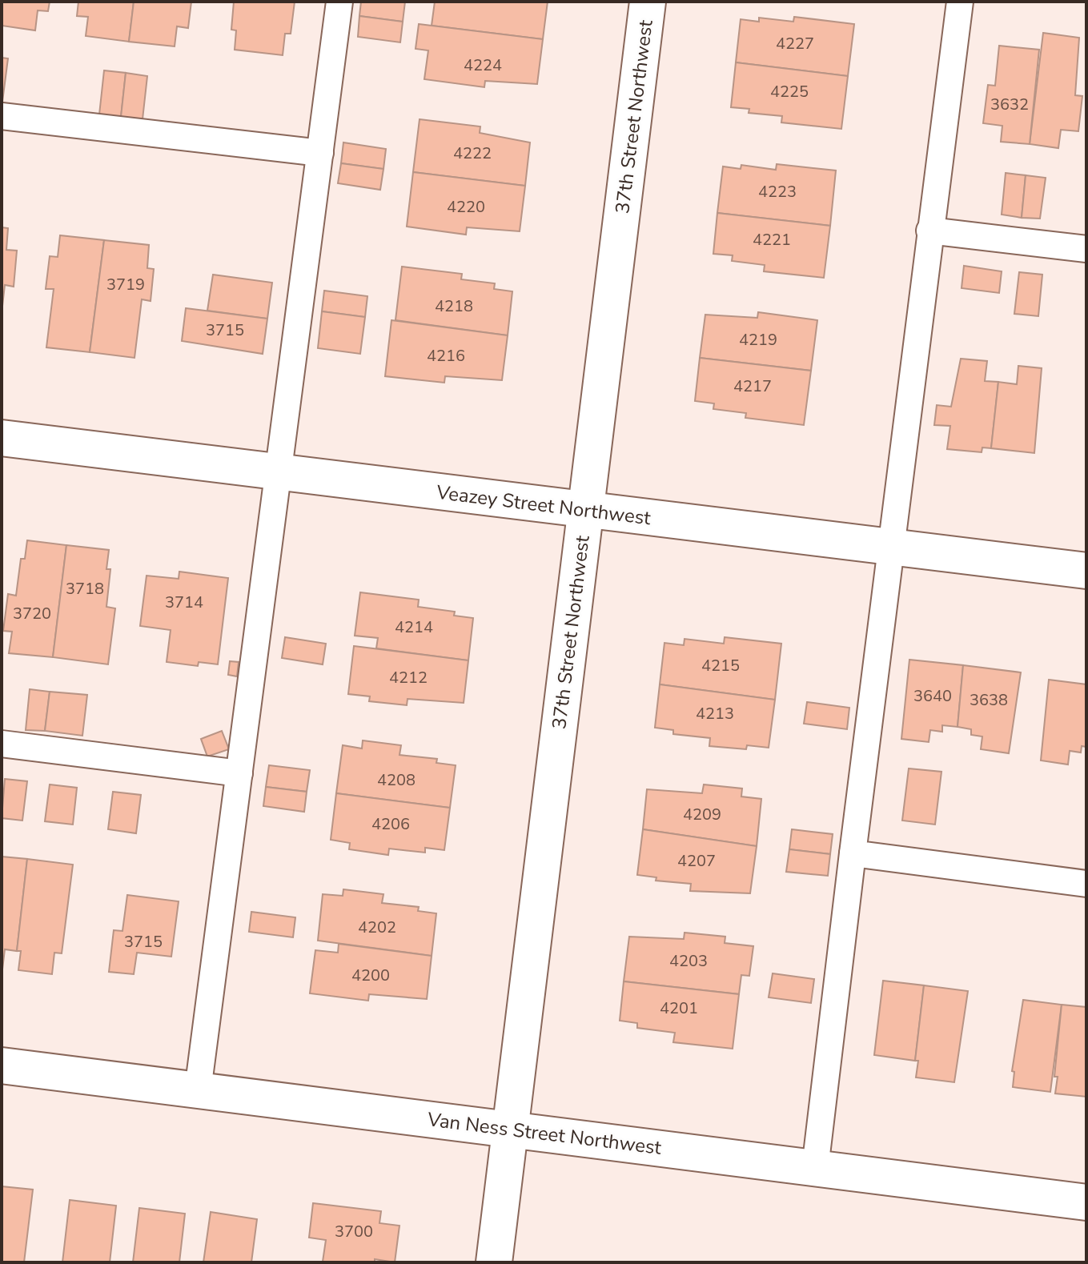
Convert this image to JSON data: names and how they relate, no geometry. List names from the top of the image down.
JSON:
{
  "streets": {
    "street": ["37th Street Northwest", "Veazey Street Northwest", "Van Ness Street Northwest"]
  },
  "crossings": [
    ["37th Street Northwest", "Veazey Street Northwest"],
    ["37th Street Northwest", "Van Ness Street Northwest"]
  ],
  "house_numbers": [
    "4227",
    "4224",
    "4225",
    "3632",
    "4222",
    "4223",
    "4220",
    "4221",
    "3719",
    "4218",
    "3715",
    "4219",
    "4216",
    "4217",
    "3718",
    "3714",
    "3720",
    "4214",
    "4215",
    "4212",
    "3640",
    "3638",
    "4213",
    "4208",
    "4209",
    "4206",
    "4207",
    "4202",
    "3715",
    "4203",
    "4200",
    "4201",
    "3700"
  ]
}
